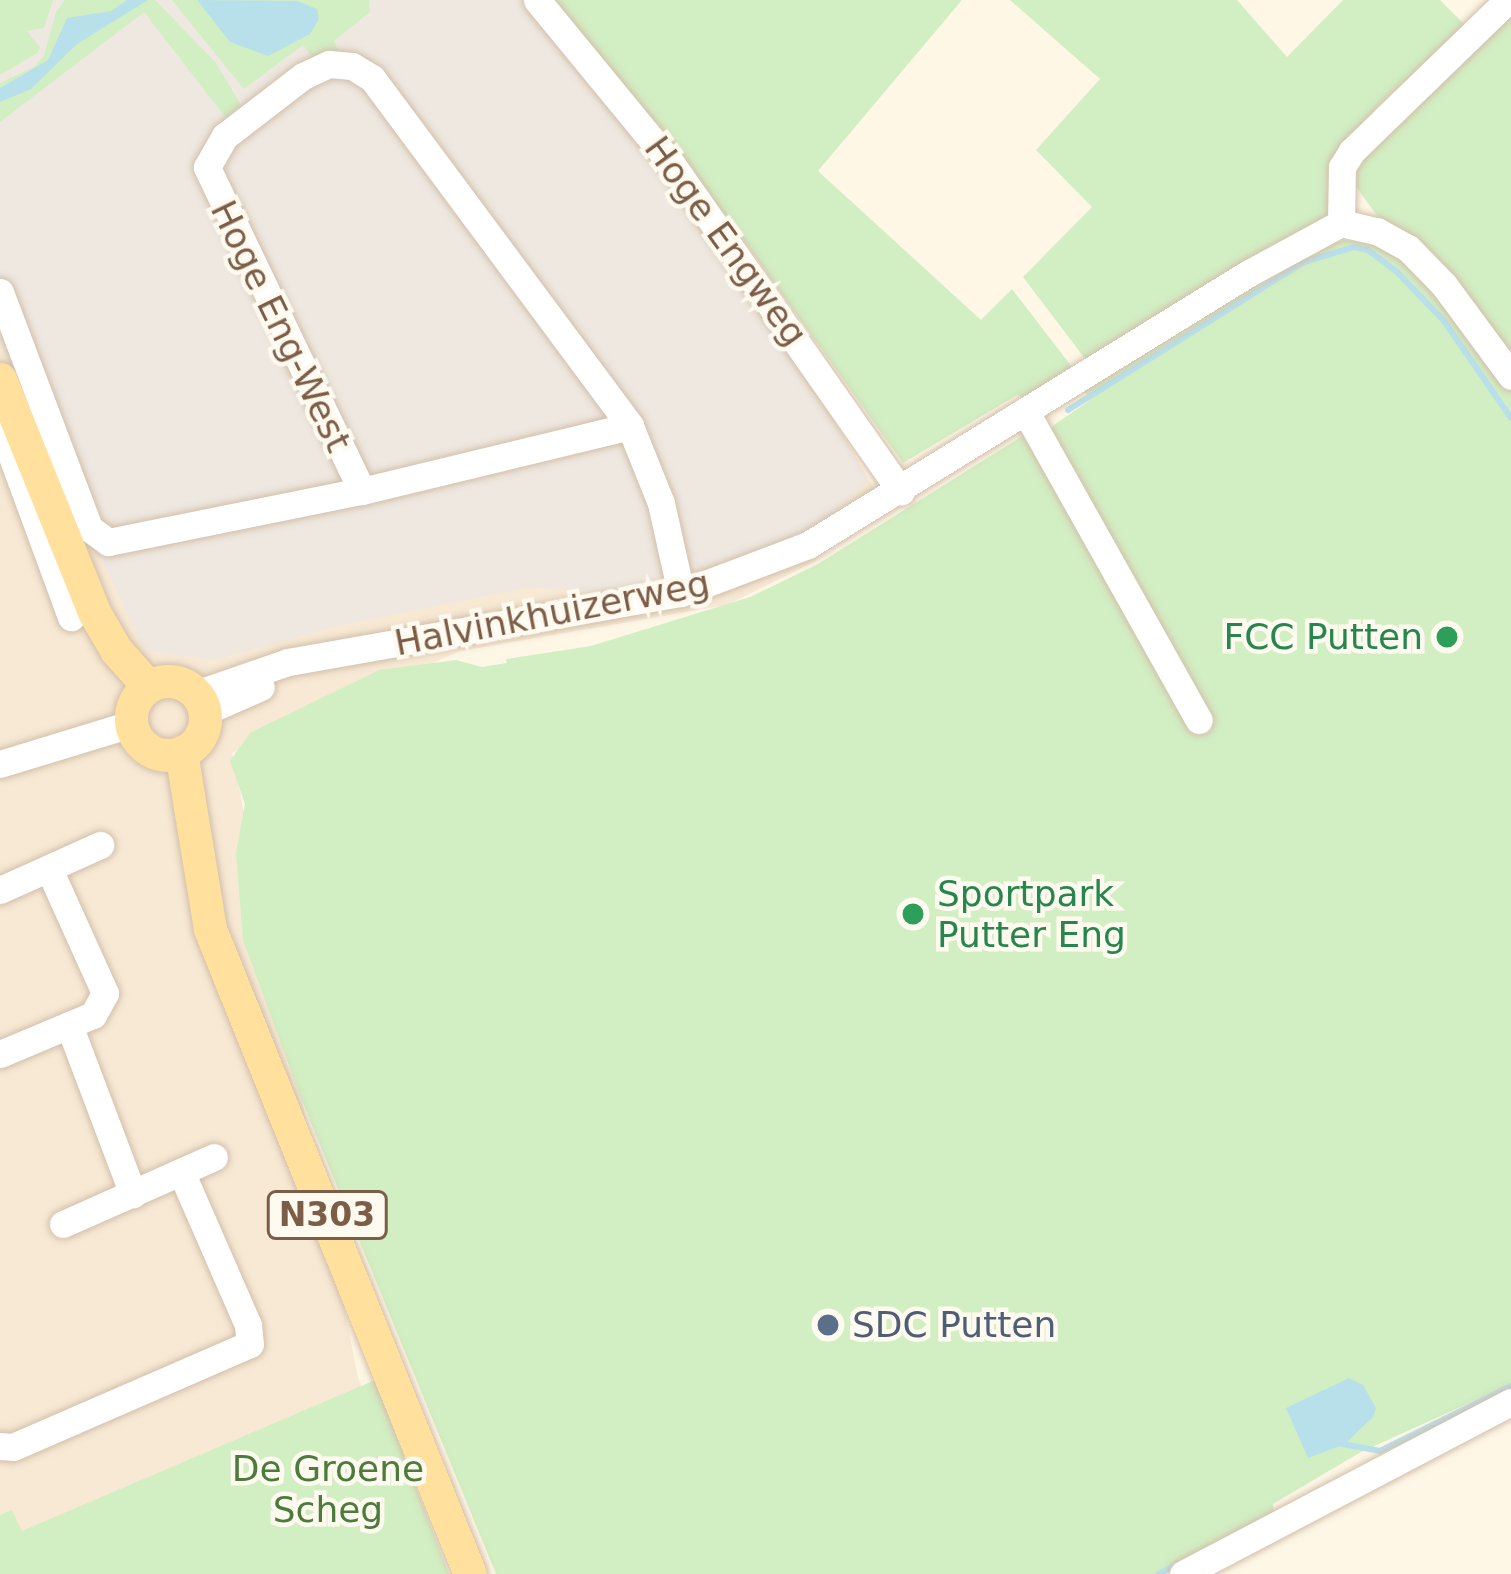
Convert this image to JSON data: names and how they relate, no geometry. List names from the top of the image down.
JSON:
{
  "streets": {
    "main road": ["N303"],
    "street": ["Hoge Engweg", "Hoge Eng-West", "Halvinkhuizerweg"]
  },
  "crossings": [
    ["Hoge Engweg", "Halvinkhuizerweg"],
    ["Hoge Eng-West", "Halvinkhuizerweg"],
    ["Halvinkhuizerweg", "N303"]
  ],
  "parks": ["De Groene Scheg"],
  "places": ["FCC Putten", "Sportpark Putter Eng", "SDC Putten"]
}
